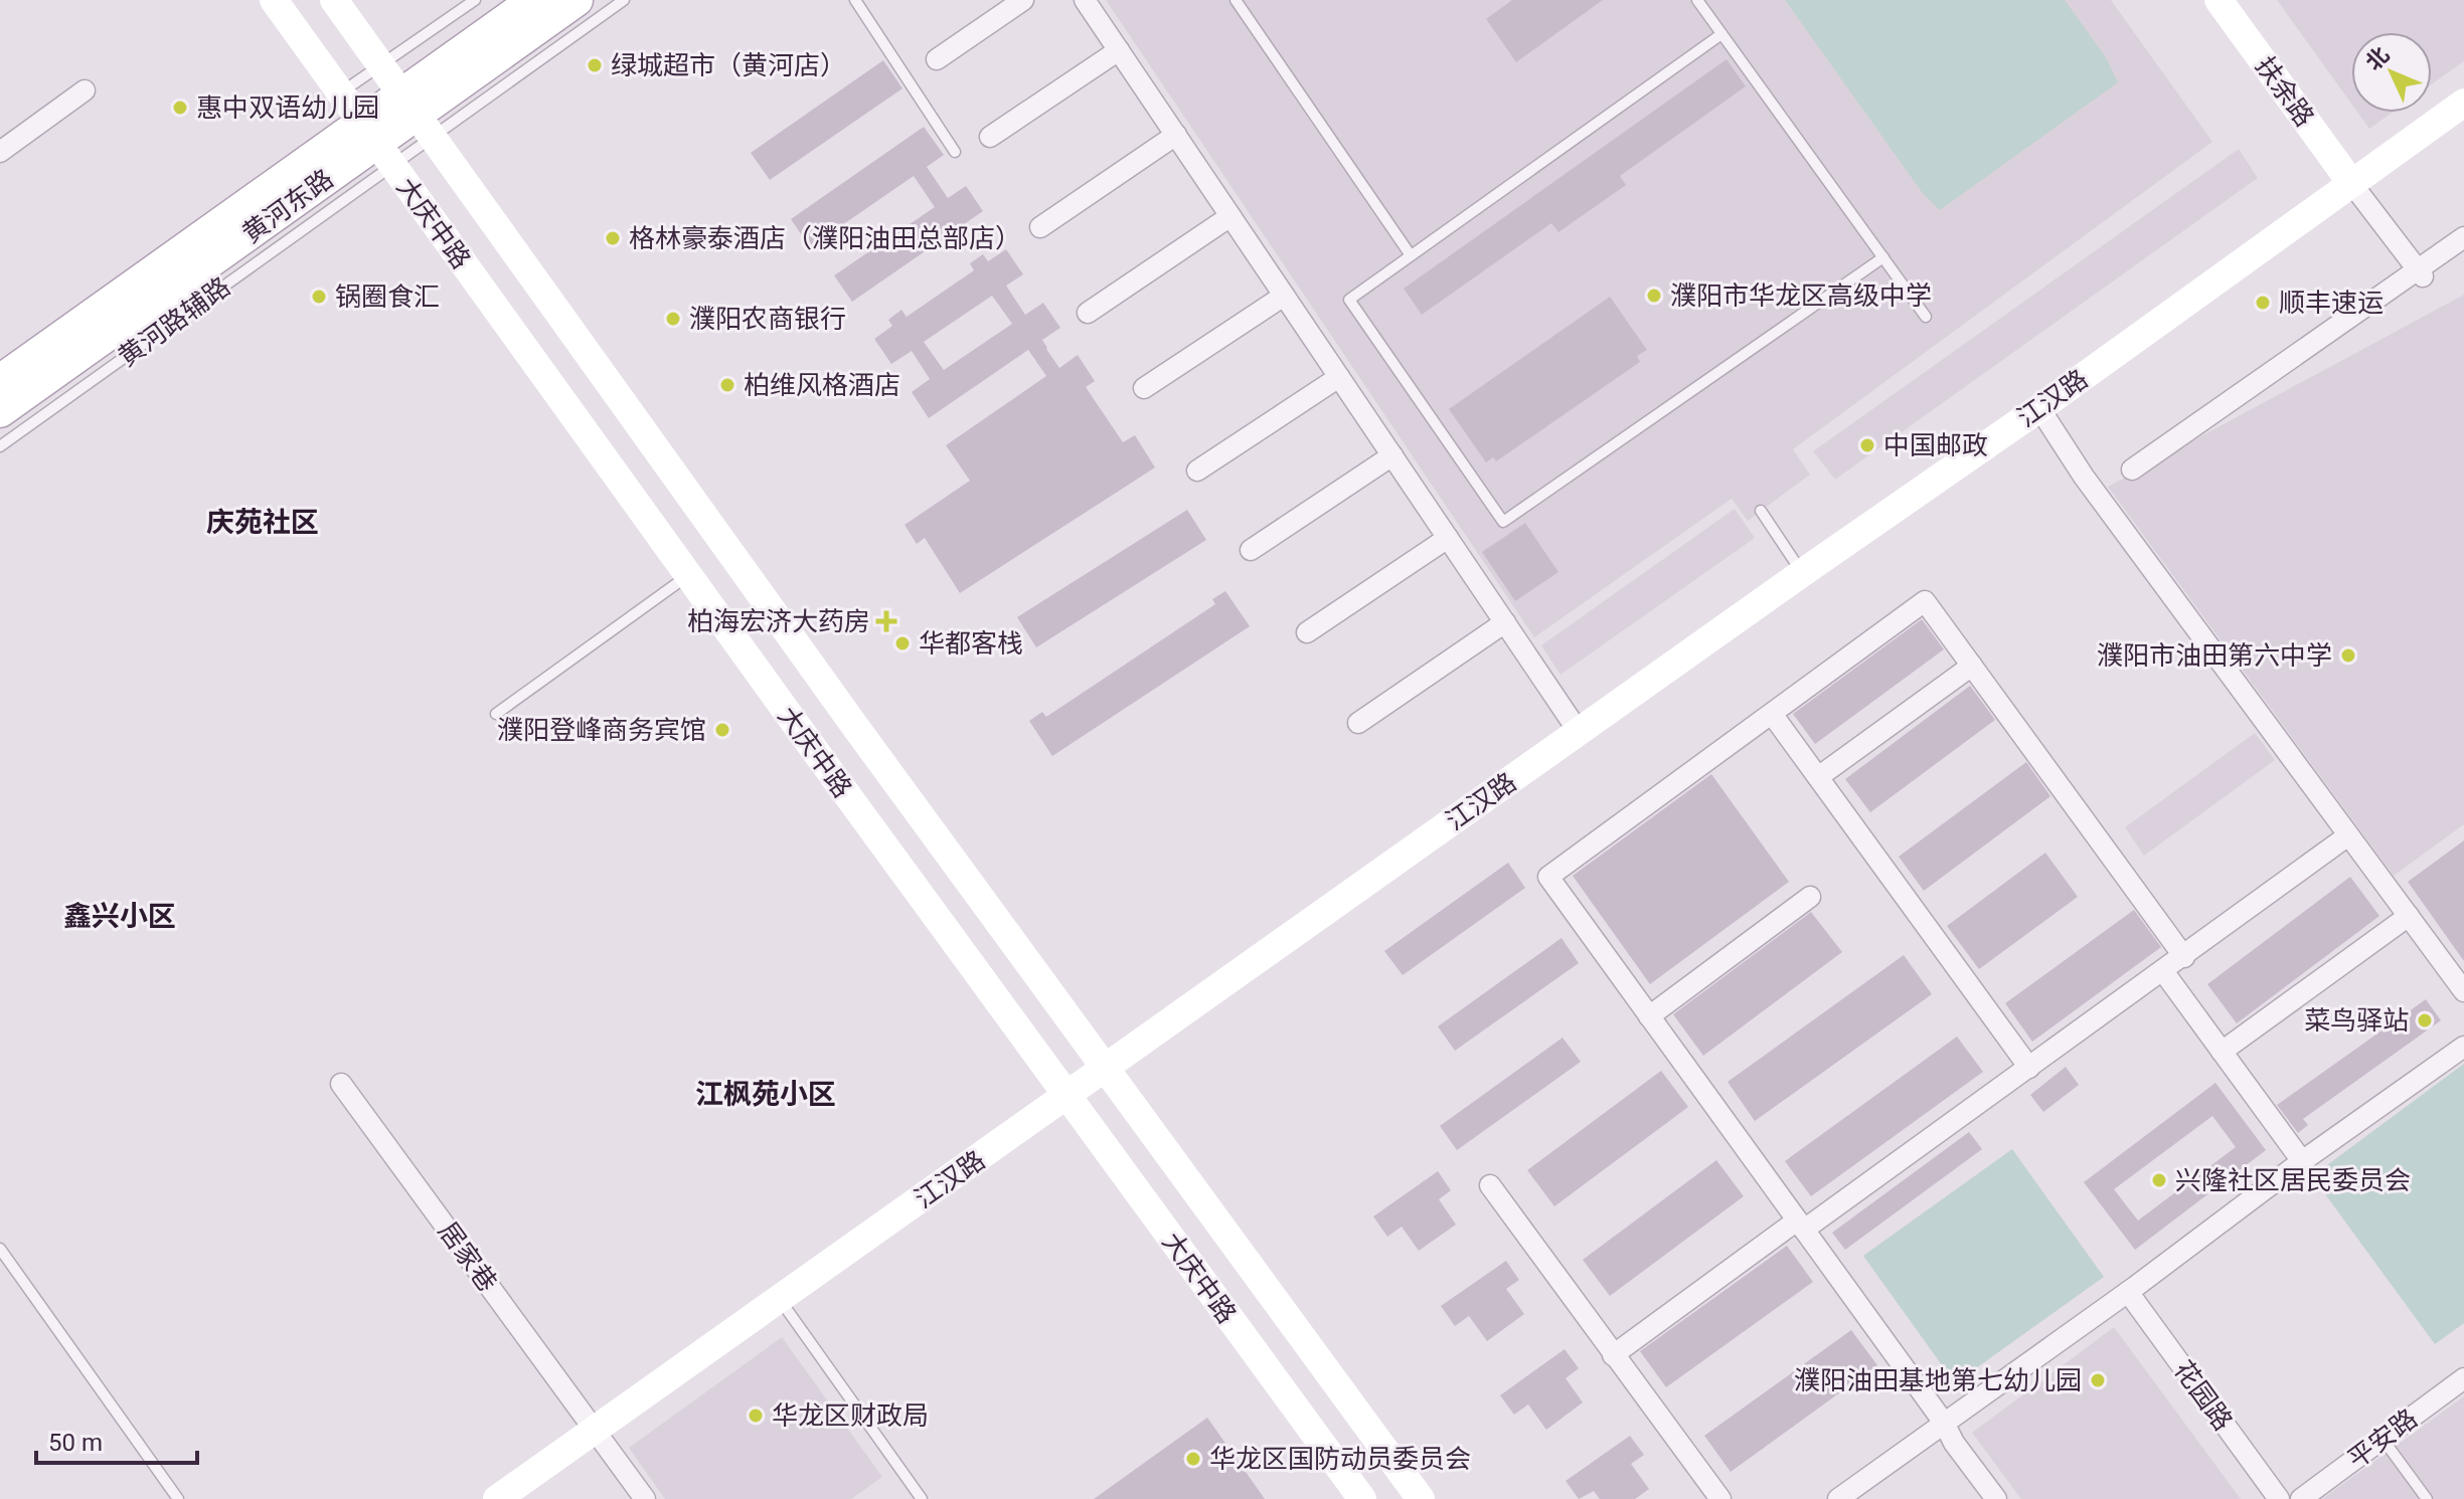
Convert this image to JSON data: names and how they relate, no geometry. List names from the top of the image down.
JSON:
{
  "streets": {
    "main road": [
      "扶余路",
      "黄河东路",
      "大庆中路",
      "江汉路"
    ],
    "street": ["居家巷", "花园路", "平安路"],
    "lane": ["黄河路辅路"]
  },
  "crossings": [
    ["扶余路", "江汉路"],
    ["黄河东路", "大庆中路"],
    ["黄河东路", "黄河路辅路"],
    ["大庆中路", "黄河路辅路"],
    ["大庆中路", "江汉路"],
    ["江汉路", "居家巷"]
  ],
  "districts": ["庆苑社区", "鑫兴小区", "江枫苑小区"],
  "places": {
    "other": [
      "绿城超市（黄河店）",
      "惠中双语幼儿园",
      "格林豪泰酒店（濮阳油田总部店）",
      "濮阳市华龙区高级中学",
      "锅圈食汇",
      "顺丰速运",
      "濮阳农商银行",
      "柏维风格酒店",
      "中国邮政",
      "华都客栈",
      "濮阳市油田第六中学",
      "濮阳登峰商务宾馆",
      "菜鸟驿站",
      "兴隆社区居民委员会",
      "濮阳油田基地第七幼儿园",
      "华龙区财政局",
      "华龙区国防动员委员会"
    ],
    "health": ["柏海宏济大药房"]
  },
  "scale_bar": "50 m",
  "north": "top left"
}
